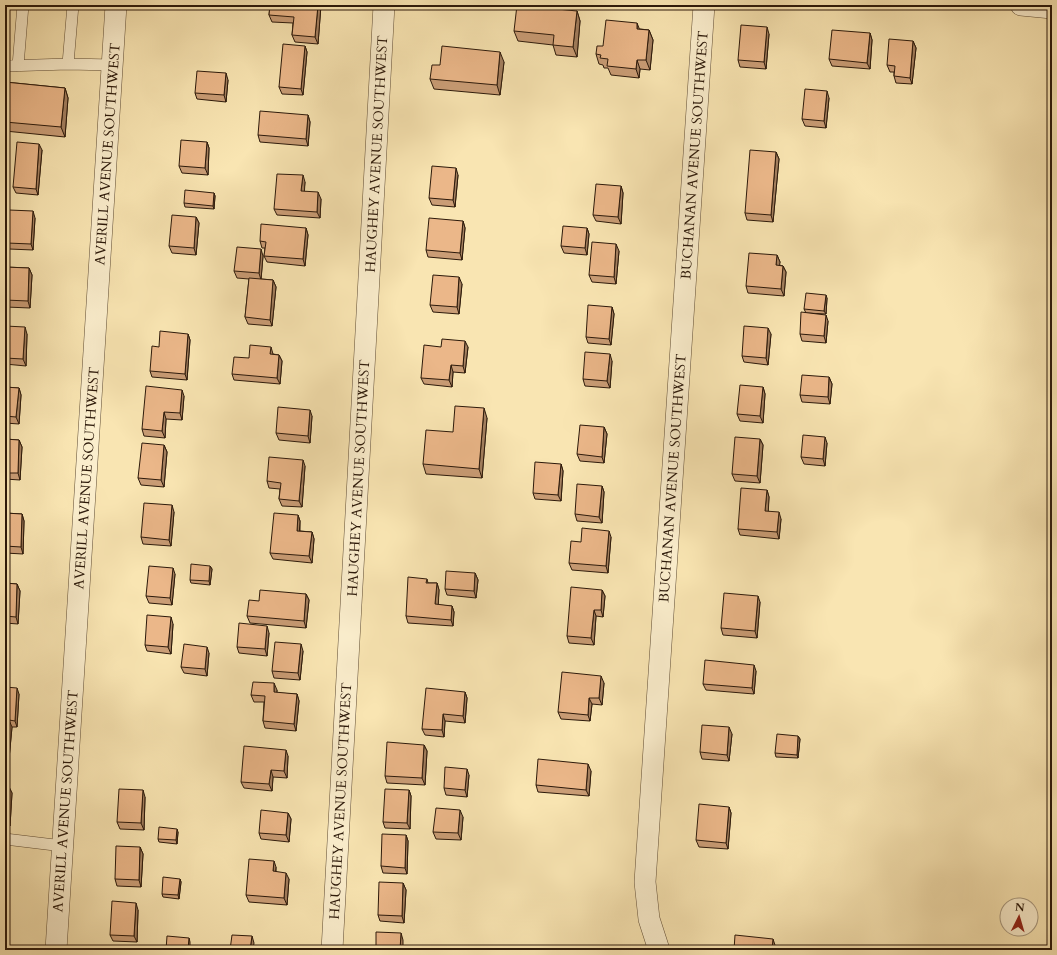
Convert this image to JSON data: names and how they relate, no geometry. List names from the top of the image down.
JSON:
{
  "streets": {
    "street": ["AVERILL AVENUE SOUTHWEST", "HAUGHEY AVENUE SOUTHWEST", "BUCHANAN AVENUE SOUTHWEST"]
  },
  "north": "top"
}
